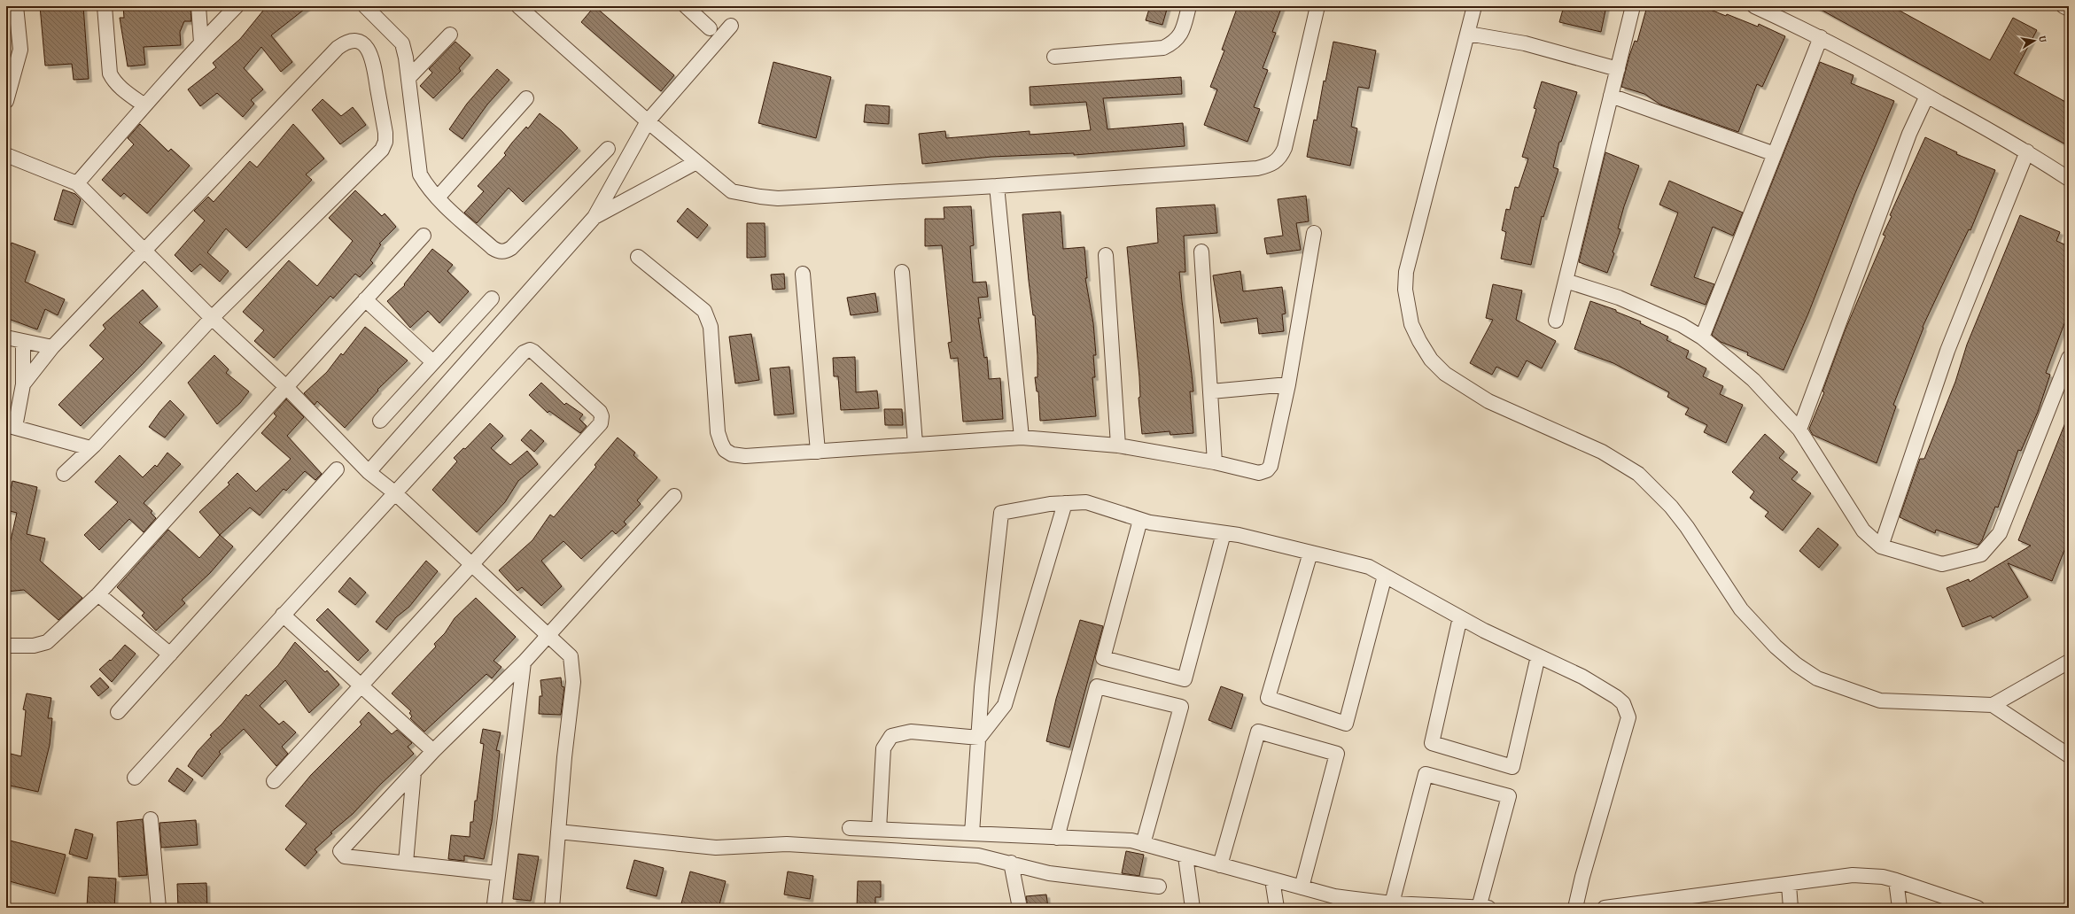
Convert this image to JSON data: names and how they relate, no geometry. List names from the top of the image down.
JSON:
{
  "north": "right"
}
